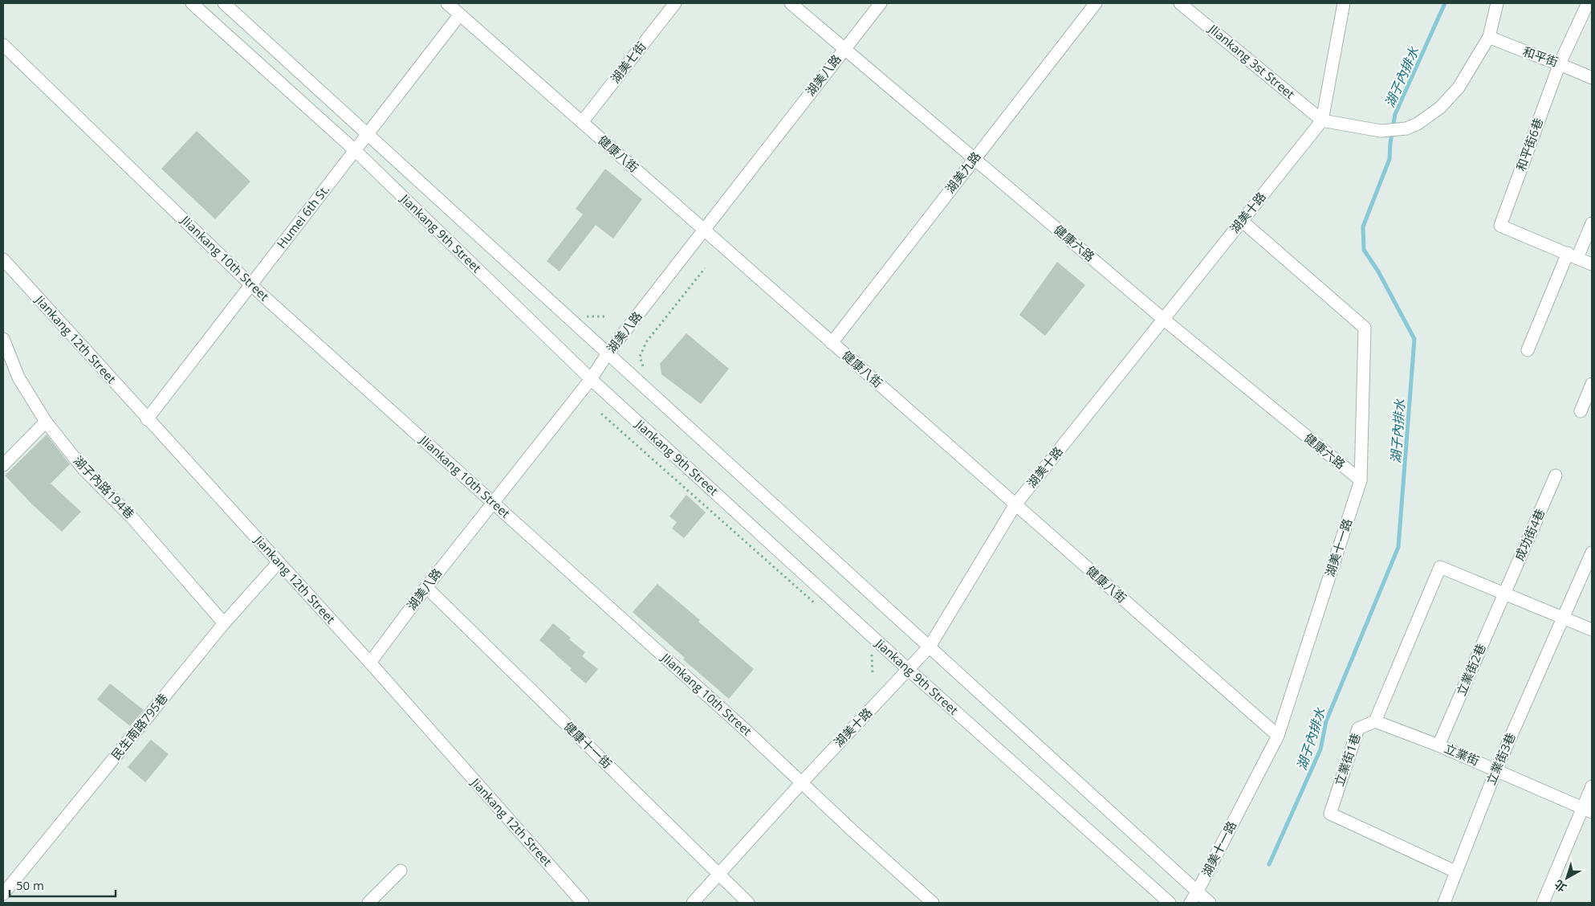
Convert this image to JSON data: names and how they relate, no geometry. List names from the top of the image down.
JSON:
{
  "streets": {
    "street": [
      "和平街",
      "Jliankang 3st Street",
      "湖美七街",
      "湖美八路",
      "和平街6巷",
      "健康八街",
      "湖美九路",
      "湖美十路",
      "Humei 6th St.",
      "Jiankang 9th Street",
      "健康六路",
      "Jliankang 10th Street",
      "Jiankang 12th Street",
      "湖子內路194巷",
      "成功街4巷",
      "湖美十一路",
      "立業街2巷",
      "民生南路795巷",
      "健康十一街",
      "立業街",
      "立業街3巷",
      "立業街1巷"
    ]
  },
  "crossings": [
    ["和平街", "和平街6巷"],
    ["Jliankang 3st Street", "湖美十路"],
    ["湖美七街", "健康八街"],
    ["湖美八路", "健康八街"],
    ["湖美八路", "Jiankang 9th Street"],
    ["湖美八路", "健康六路"],
    ["湖美八路", "Jliankang 10th Street"],
    ["湖美八路", "Jiankang 12th Street"],
    ["湖美八路", "健康十一街"],
    ["健康八街", "湖美九路"],
    ["健康八街", "湖美十路"],
    ["健康八街", "Humei 6th St."],
    ["健康八街", "湖美十一路"],
    ["湖美九路", "健康六路"],
    ["湖美十路", "Jiankang 9th Street"],
    ["湖美十路", "健康六路"],
    ["湖美十路", "Jliankang 10th Street"],
    ["湖美十路", "湖美十一路"],
    ["湖美十路", "健康十一街"],
    ["Humei 6th St.", "Jiankang 9th Street"],
    ["Humei 6th St.", "Jliankang 10th Street"],
    ["Humei 6th St.", "Jiankang 12th Street"],
    ["健康六路", "湖美十一路"],
    ["Jiankang 12th Street", "民生南路795巷"],
    ["湖子內路194巷", "民生南路795巷"],
    ["成功街4巷", "立業街2巷"],
    ["立業街2巷", "立業街"],
    ["立業街", "立業街3巷"],
    ["立業街", "立業街1巷"],
    ["立業街3巷", "立業街1巷"]
  ],
  "water": ["湖子內排水"],
  "scale_bar": "50 m",
  "north": "bottom left"
}
